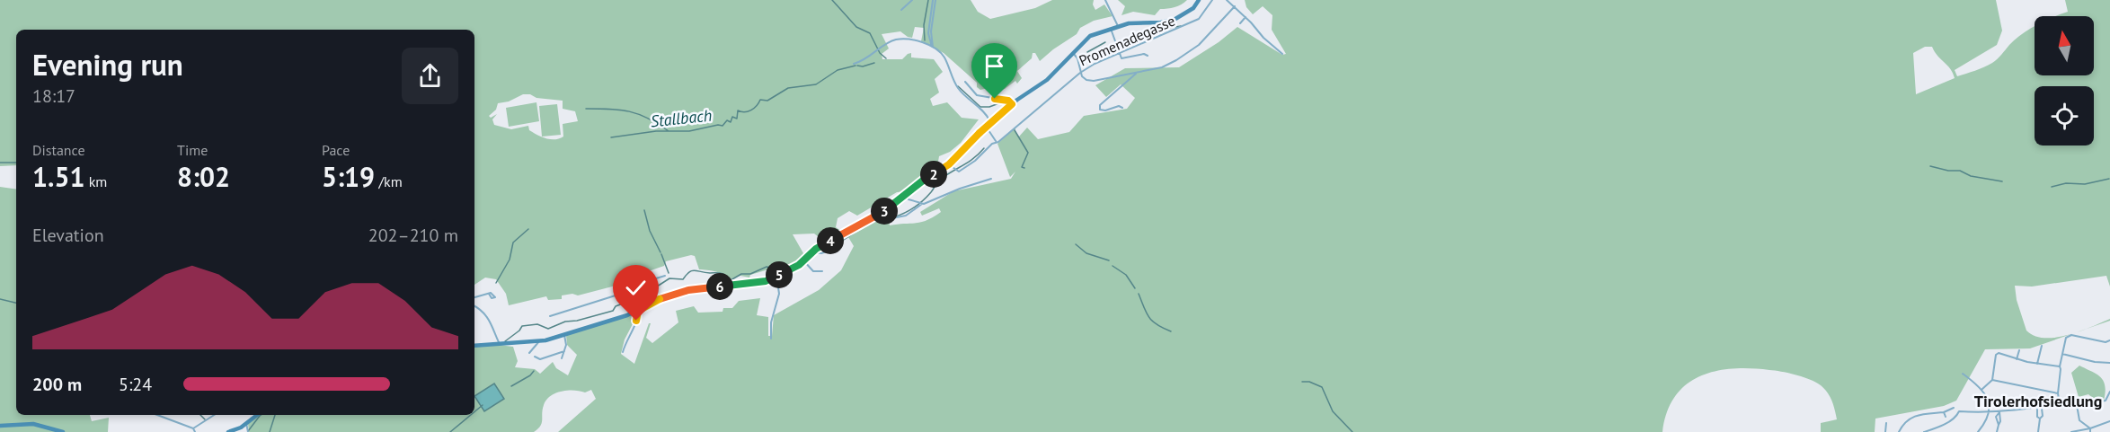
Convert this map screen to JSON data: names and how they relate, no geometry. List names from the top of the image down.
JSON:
{
  "streets": {
    "street": ["Promenadegasse"]
  },
  "districts": ["Tirolerhofsiedlung"],
  "water": ["Stallbach"],
  "north": "top",
  "page": {
    "heading": ["Evening run", "18:17"],
    "stats": [
      ["Distance", "1.51 km"],
      ["Time", "8:02"],
      ["Pace", "5:19 /km"]
    ],
    "pins": [
      "2",
      "3",
      "4",
      "5",
      "6"
    ],
    "chart": ["Elevation", "202–210 m"],
    "list": [
      {
        "name": "200 m",
        "note": "5:24"
      }
    ]
  }
}
